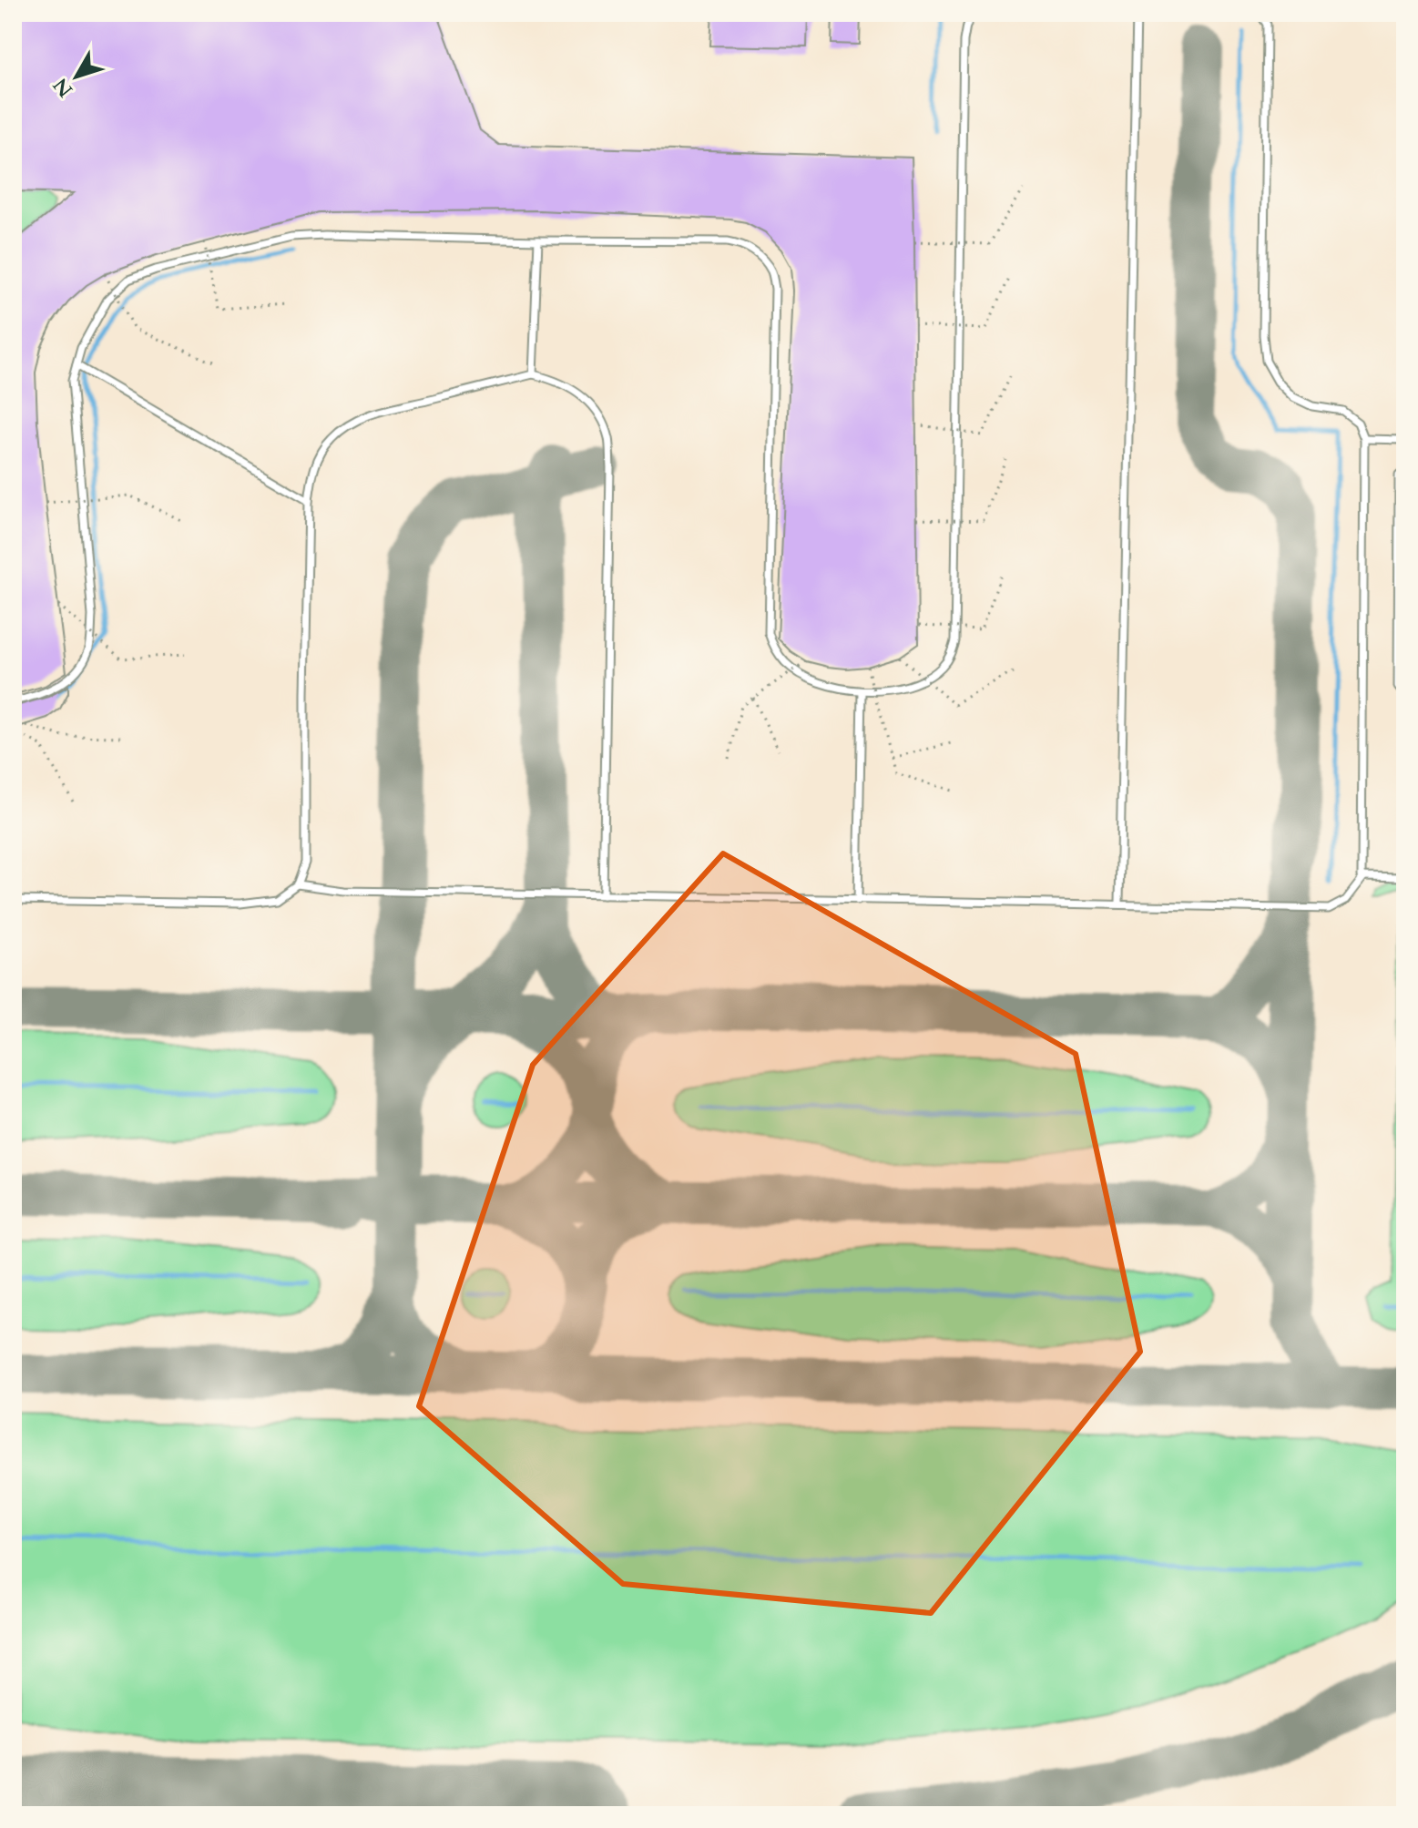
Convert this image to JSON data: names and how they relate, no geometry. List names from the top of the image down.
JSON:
{
  "north": "bottom left"
}
